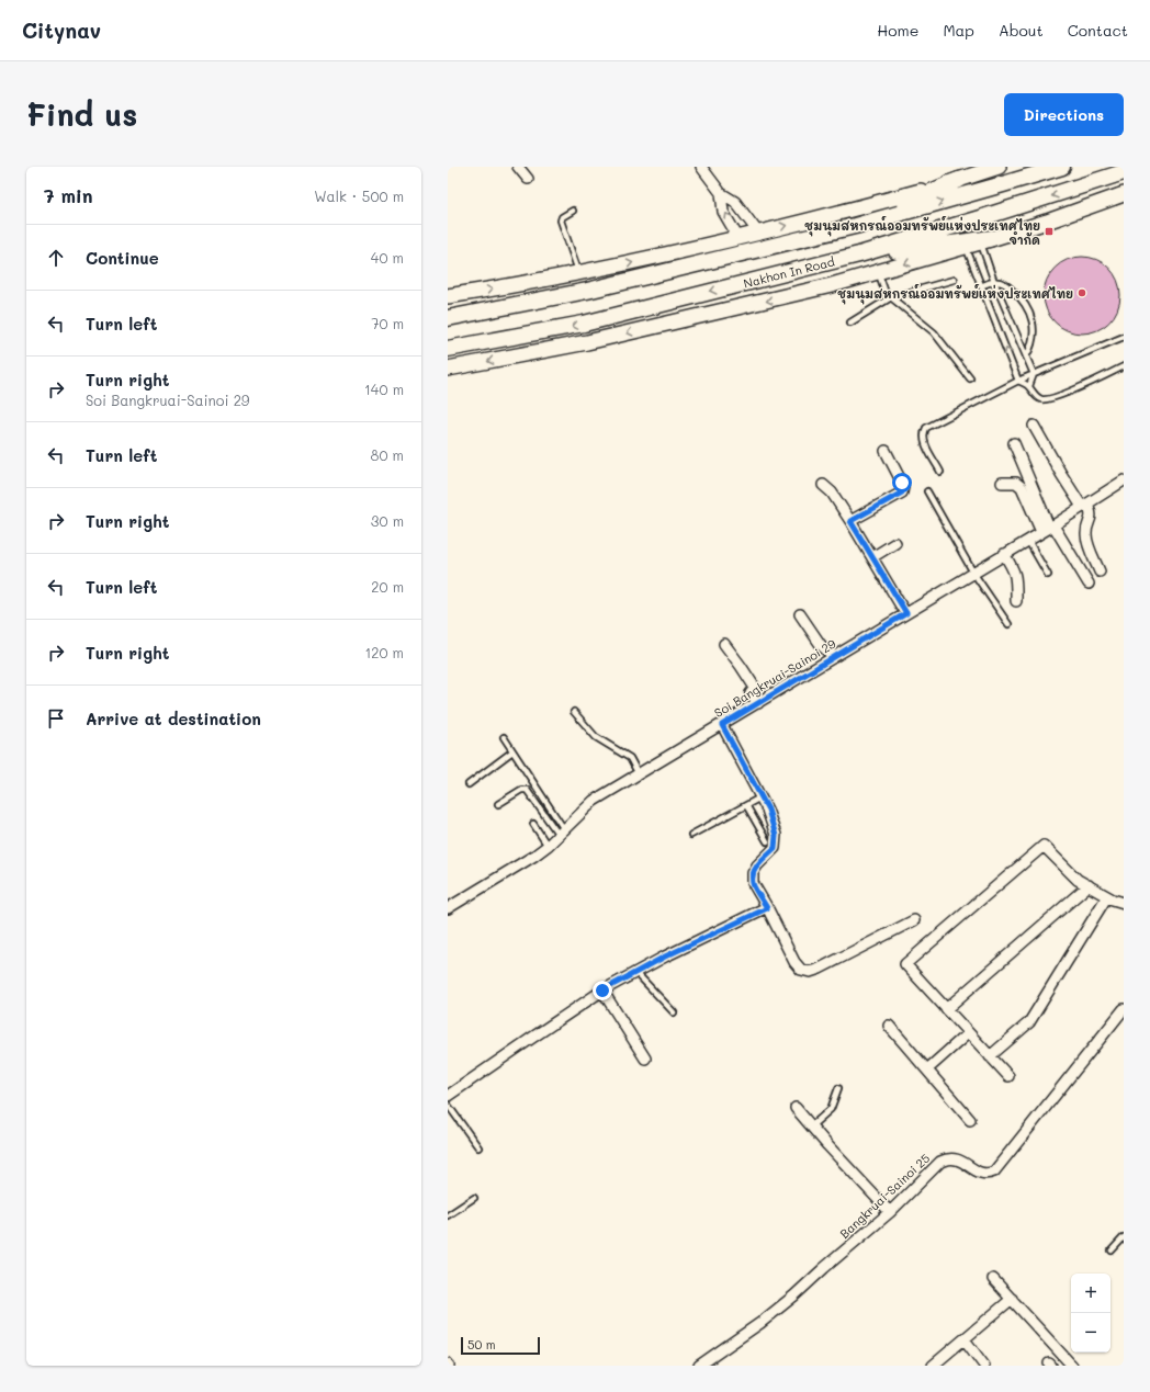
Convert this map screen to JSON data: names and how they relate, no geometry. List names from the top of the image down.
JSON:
{
  "streets": {
    "main road": ["Nakhon In Road"],
    "street": ["Soi Bangkruai-Sainoi 29", "Bangkruai-Sainoi 25"]
  },
  "places": {
    "transit": ["ชุมนุมสหกรณ์ออมทรัพย์แห่งประเทศไทย จำกัด"],
    "other": ["ชุมนุมสหกรณ์ออมทรัพย์แห่งประเทศไทย"]
  },
  "scale_bar": "50 m",
  "page": {
    "header": "Citynav",
    "nav": [
      "Home",
      "Map",
      "About",
      "Contact"
    ],
    "buttons": "Directions",
    "title": "Find us",
    "heading": ["7 min", "Walk · 500 m"],
    "list": [
      ["Continue", "40 m"],
      ["Turn left", "70 m"],
      ["Turn right", "Soi Bangkruai-Sainoi 29", "140 m"],
      ["Turn left", "80 m"],
      ["Turn right", "30 m"],
      ["Turn left", "20 m"],
      ["Turn right", "120 m"],
      "Arrive at destination"
    ],
    "map_buttons": ["+", "−"],
    "scale": "50 m"
  }
}
